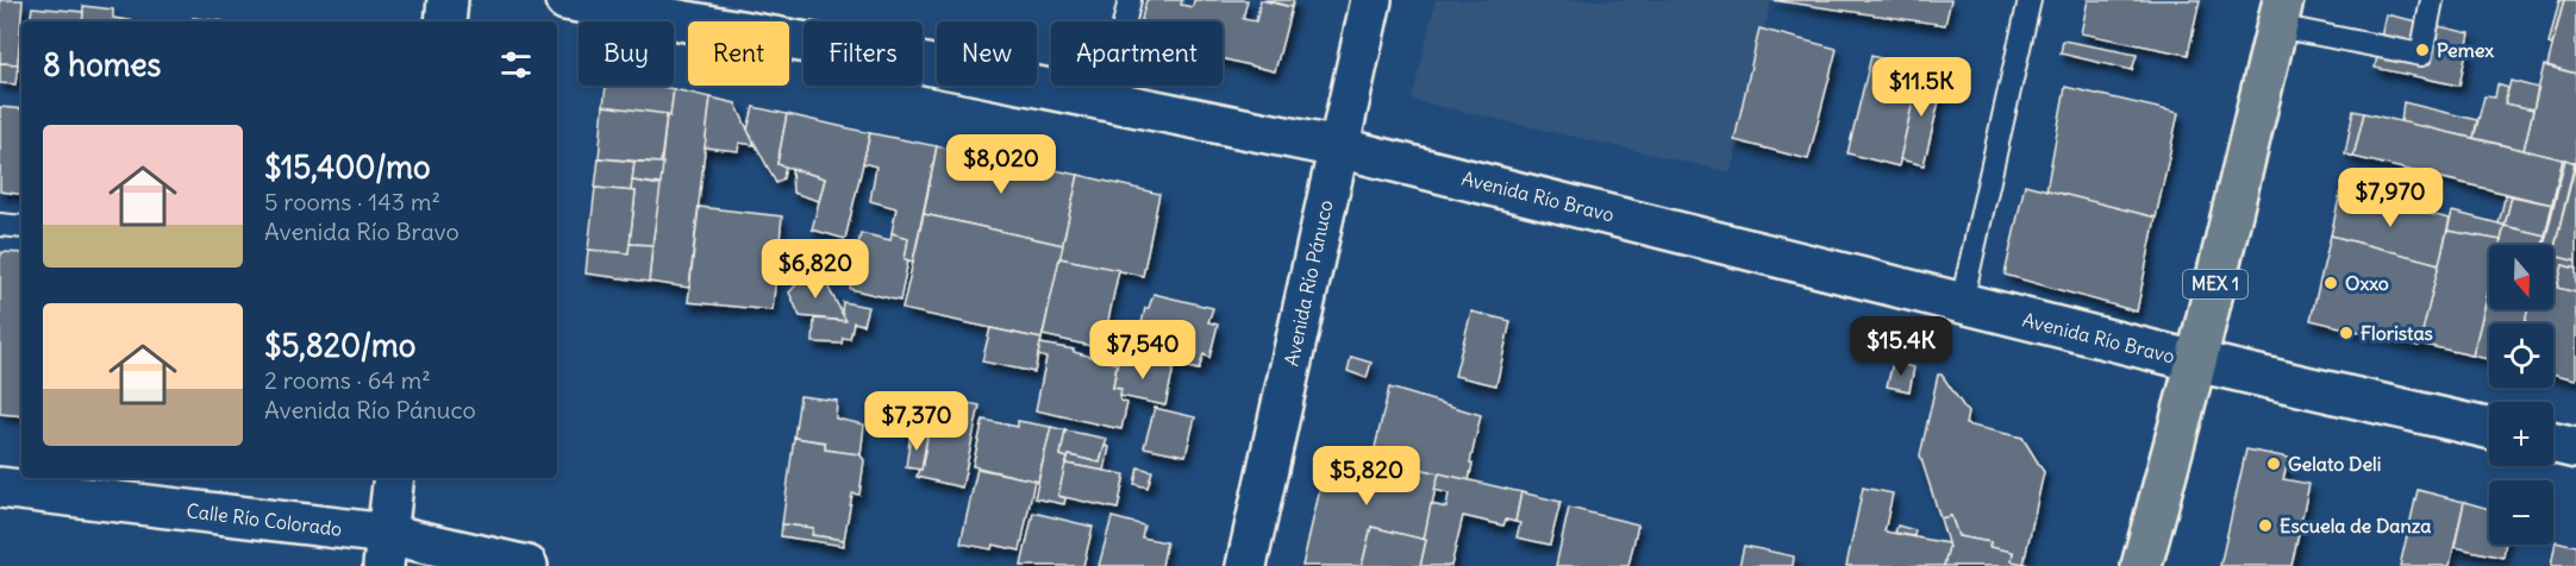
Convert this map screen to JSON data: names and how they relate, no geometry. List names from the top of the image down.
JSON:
{
  "streets": {
    "main road": ["MEX 1"],
    "street": ["Avenida Río Bravo", "Avenida Río Pánuco", "Calle Río Colorado"]
  },
  "crossings": [
    ["Avenida Río Bravo", "Avenida Río Pánuco"],
    ["Avenida Río Bravo", "MEX 1"]
  ],
  "places": [
    "Pemex",
    "Oxxo",
    "Floristas",
    "Gelato Deli",
    "Escuela de Danza"
  ],
  "north": "bottom",
  "page": {
    "chip": [
      "Buy",
      "Rent",
      "Filters",
      "New",
      "Apartment"
    ],
    "heading": "8 homes",
    "price": [
      "$11.5K",
      "$8,020",
      "$7,970",
      "$6,820",
      "$15.4K",
      "$7,540",
      "$7,370",
      "$5,820"
    ],
    "list": [
      {
        "name": "$15,400/mo",
        "note": "5 rooms · 143 m² · Avenida Río Bravo"
      },
      {
        "name": "$5,820/mo",
        "note": "2 rooms · 64 m² · Avenida Río Pánuco"
      }
    ],
    "map_buttons": ["+", "−"]
  }
}
